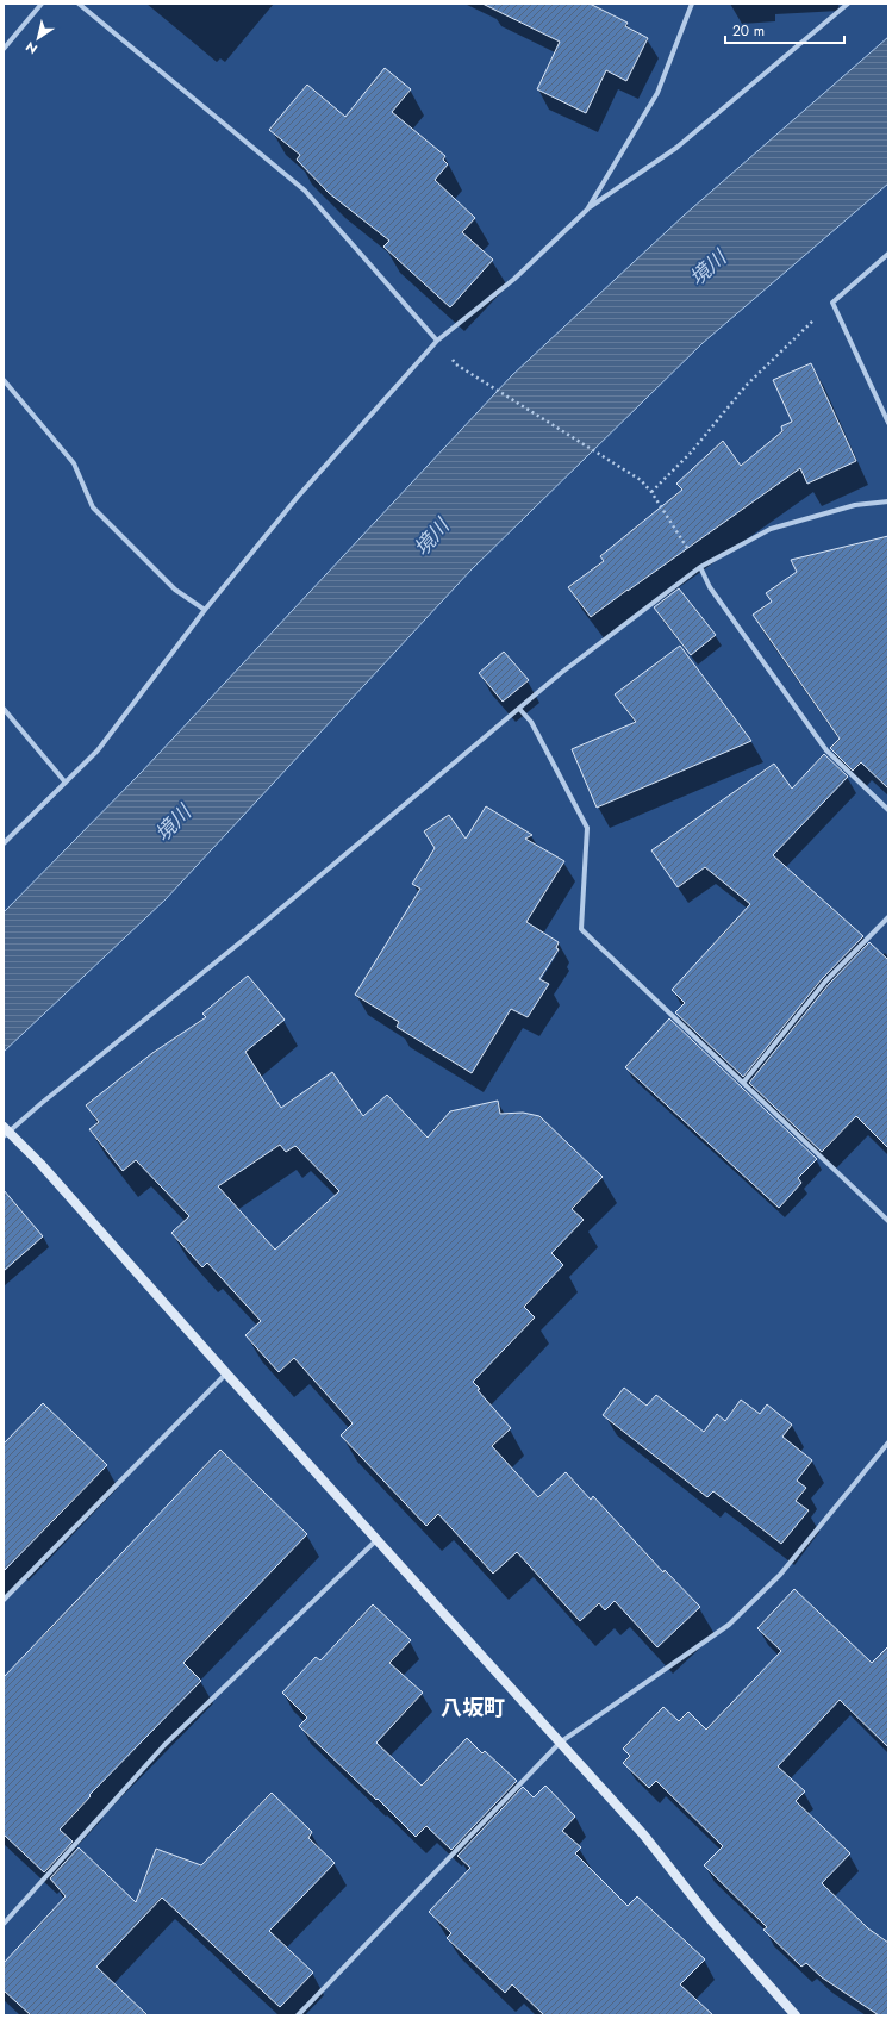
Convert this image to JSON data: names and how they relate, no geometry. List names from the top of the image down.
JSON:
{
  "districts": ["八坂町"],
  "water": ["境川"],
  "scale_bar": "20 m",
  "north": "bottom left"
}
